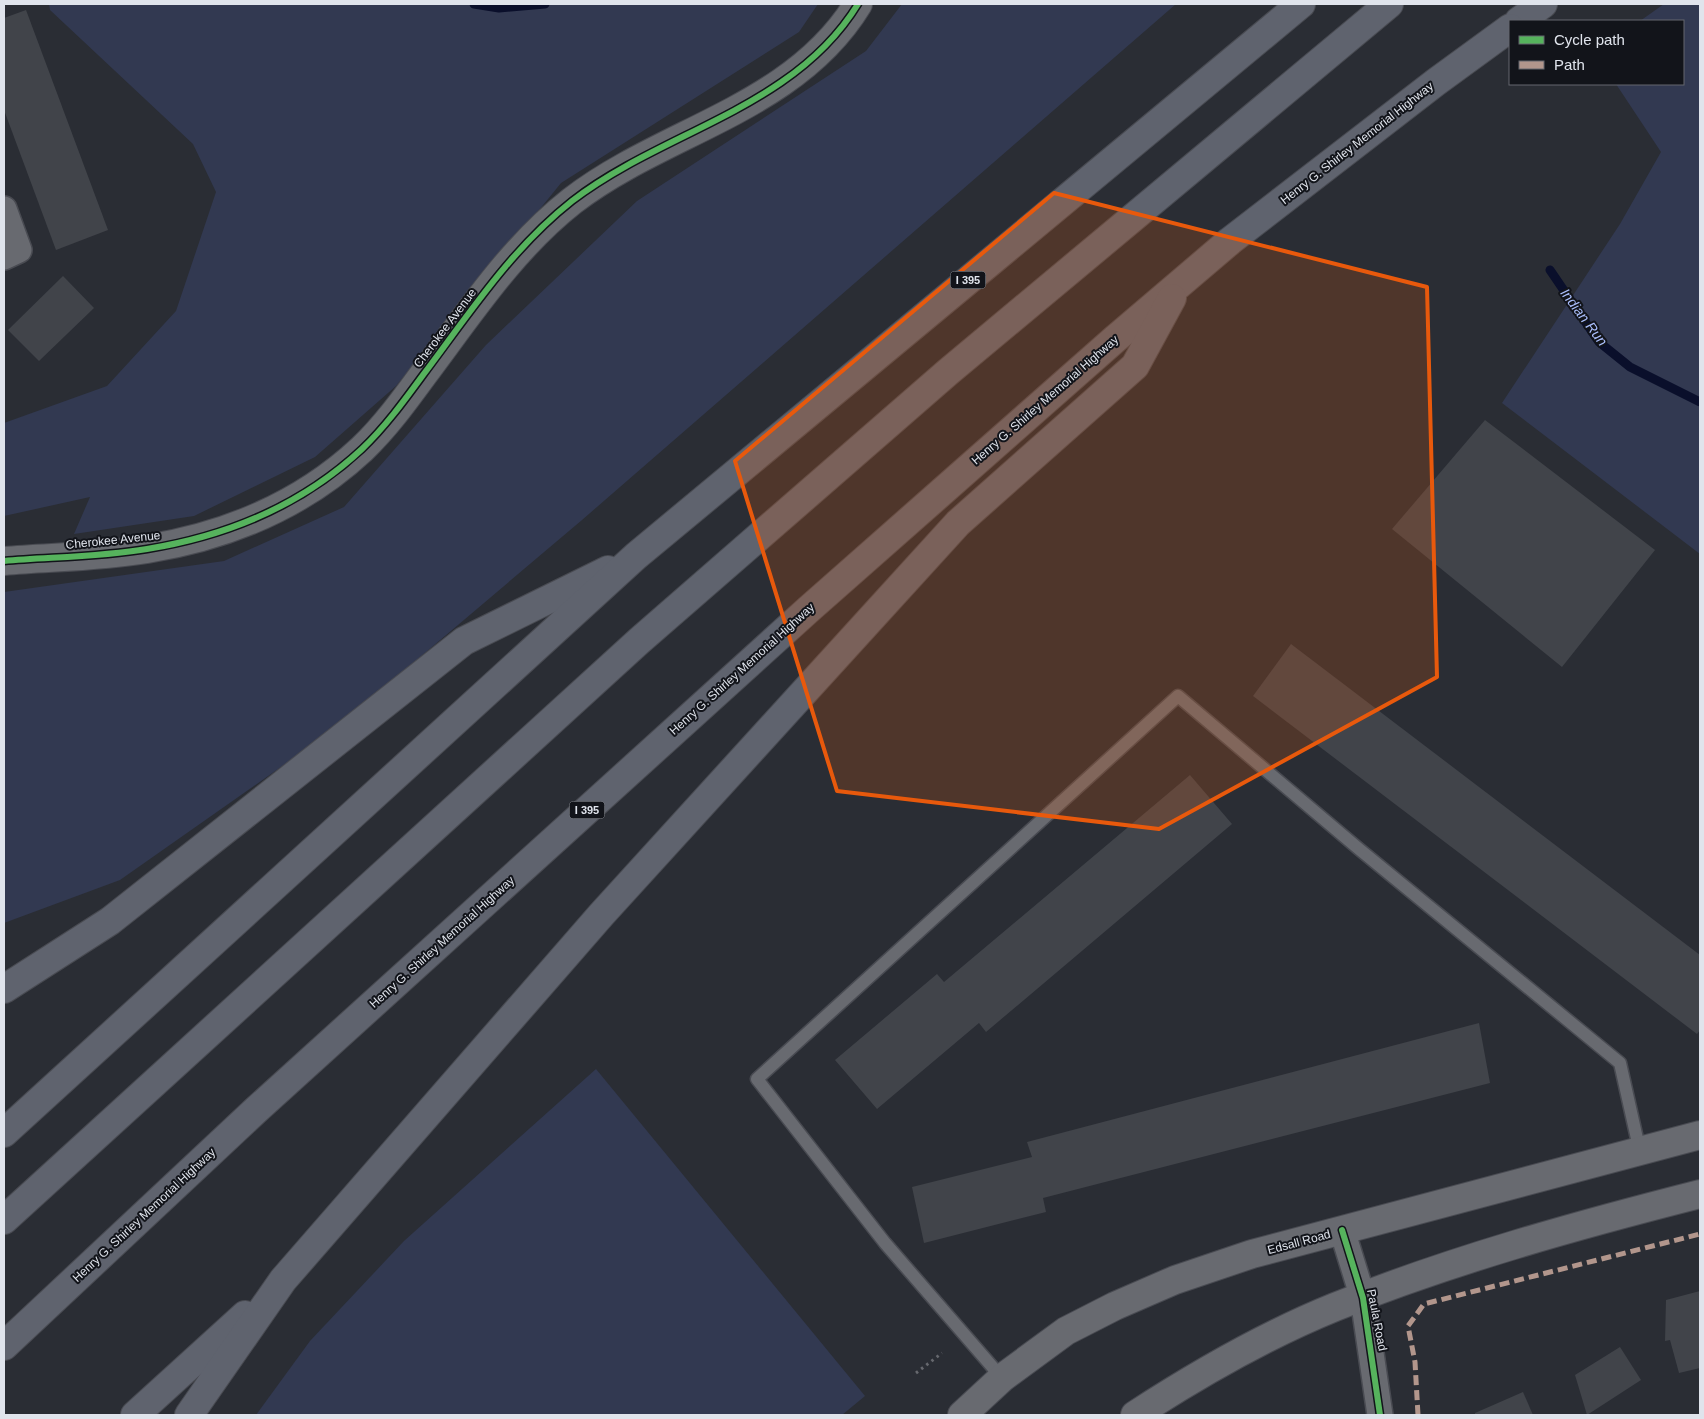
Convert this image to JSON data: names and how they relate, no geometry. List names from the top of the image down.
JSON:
{
  "streets": {
    "highway": ["Henry G. Shirley Memorial Highway", "I 395"],
    "main road": ["Cherokee Avenue", "Edsall Road"],
    "street": ["Paula Road"]
  },
  "crossings": [
    ["Edsall Road", "Paula Road"]
  ],
  "water": ["Indian Run"],
  "legend": ["Cycle path", "Path"]
}
